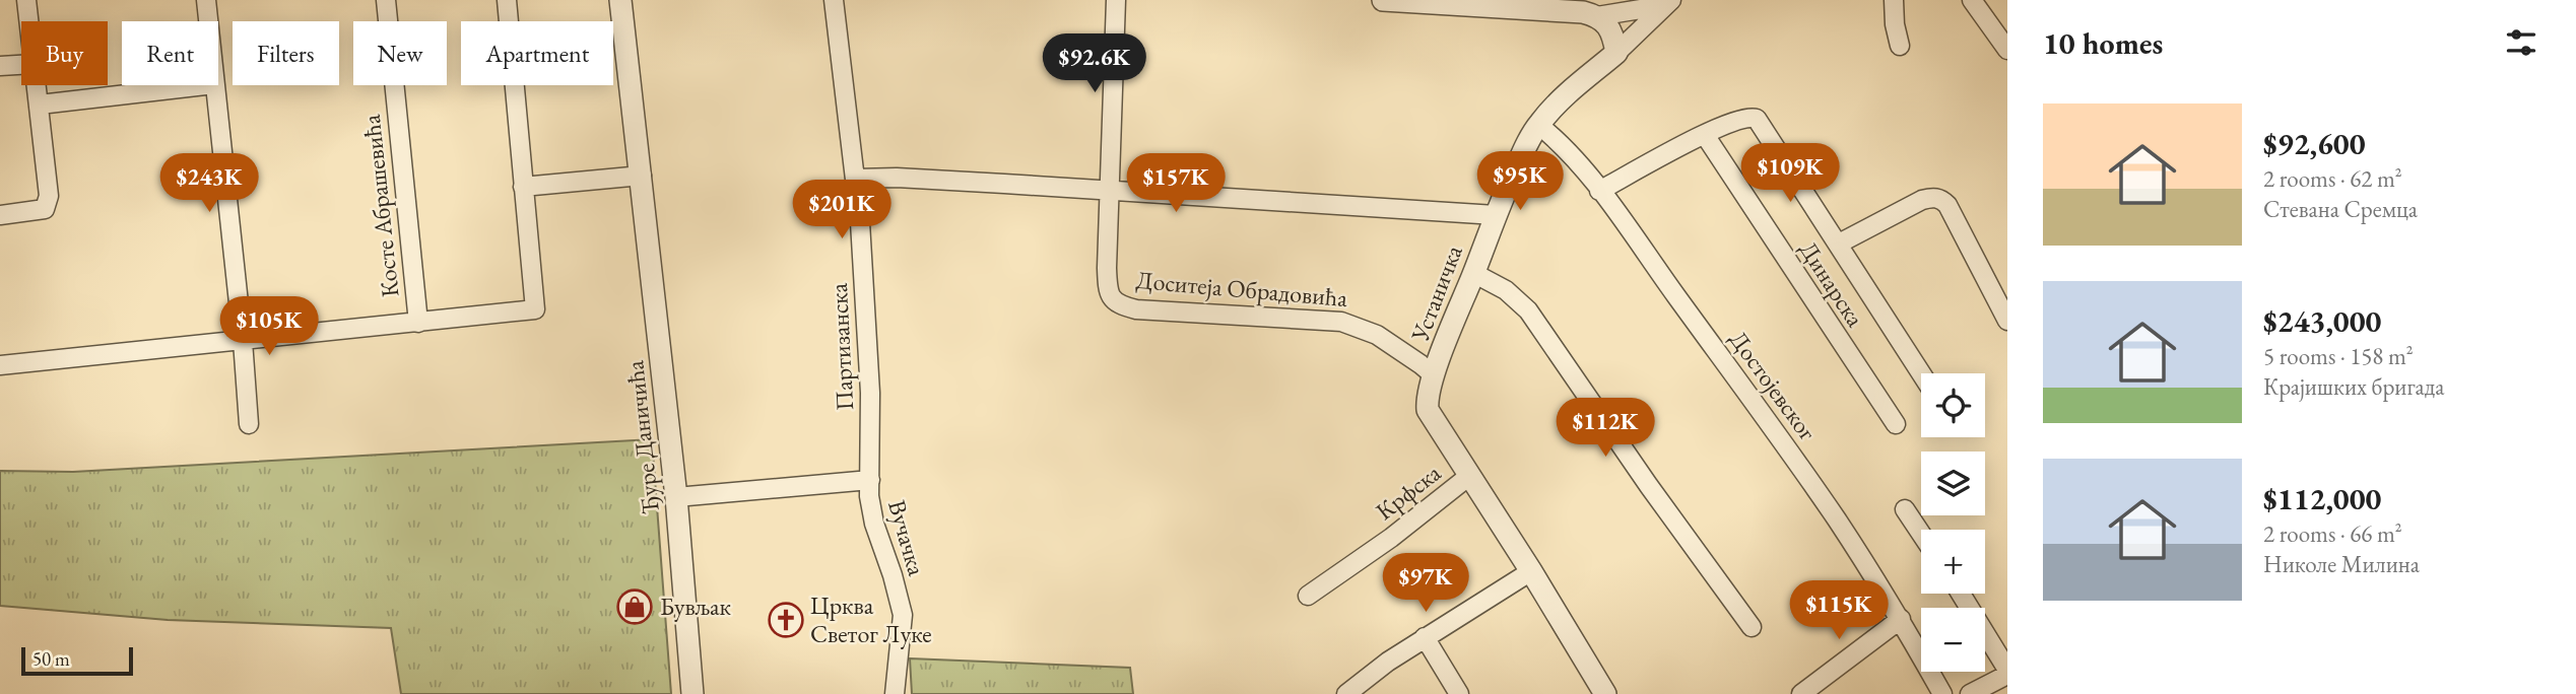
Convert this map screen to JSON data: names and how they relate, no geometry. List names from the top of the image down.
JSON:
{
  "streets": {
    "street": [
      "Косте Абрашевића",
      "Динарска",
      "Доситеја Обрадовића",
      "Устаничка",
      "Партизанска",
      "Достојевског",
      "Ђуре Даничића",
      "Крфска",
      "Вучачка"
    ]
  },
  "crossings": [
    ["Доситеја Обрадовића", "Устаничка"],
    ["Устаничка", "Достојевског"],
    ["Партизанска", "Вучачка"]
  ],
  "places": {
    "shop": ["Бувљак"],
    "church": ["Црква Светог Луке"]
  },
  "scale_bar": "50 m",
  "page": {
    "heading": "10 homes",
    "chip": [
      "Buy",
      "Rent",
      "Filters",
      "New",
      "Apartment"
    ],
    "price": [
      "$92.6K",
      "$109K",
      "$95K",
      "$243K",
      "$157K",
      "$201K",
      "$105K",
      "$112K",
      "$97K",
      "$115K"
    ],
    "list": [
      {
        "name": "$92,600",
        "note": "2 rooms · 62 m² · Стевана Сремца"
      },
      {
        "name": "$243,000",
        "note": "5 rooms · 158 m² · Крајишких бригада"
      },
      {
        "name": "$112,000",
        "note": "2 rooms · 66 m² · Николе Милина"
      }
    ],
    "map_buttons": ["+", "−"],
    "scale": "50 m"
  }
}
